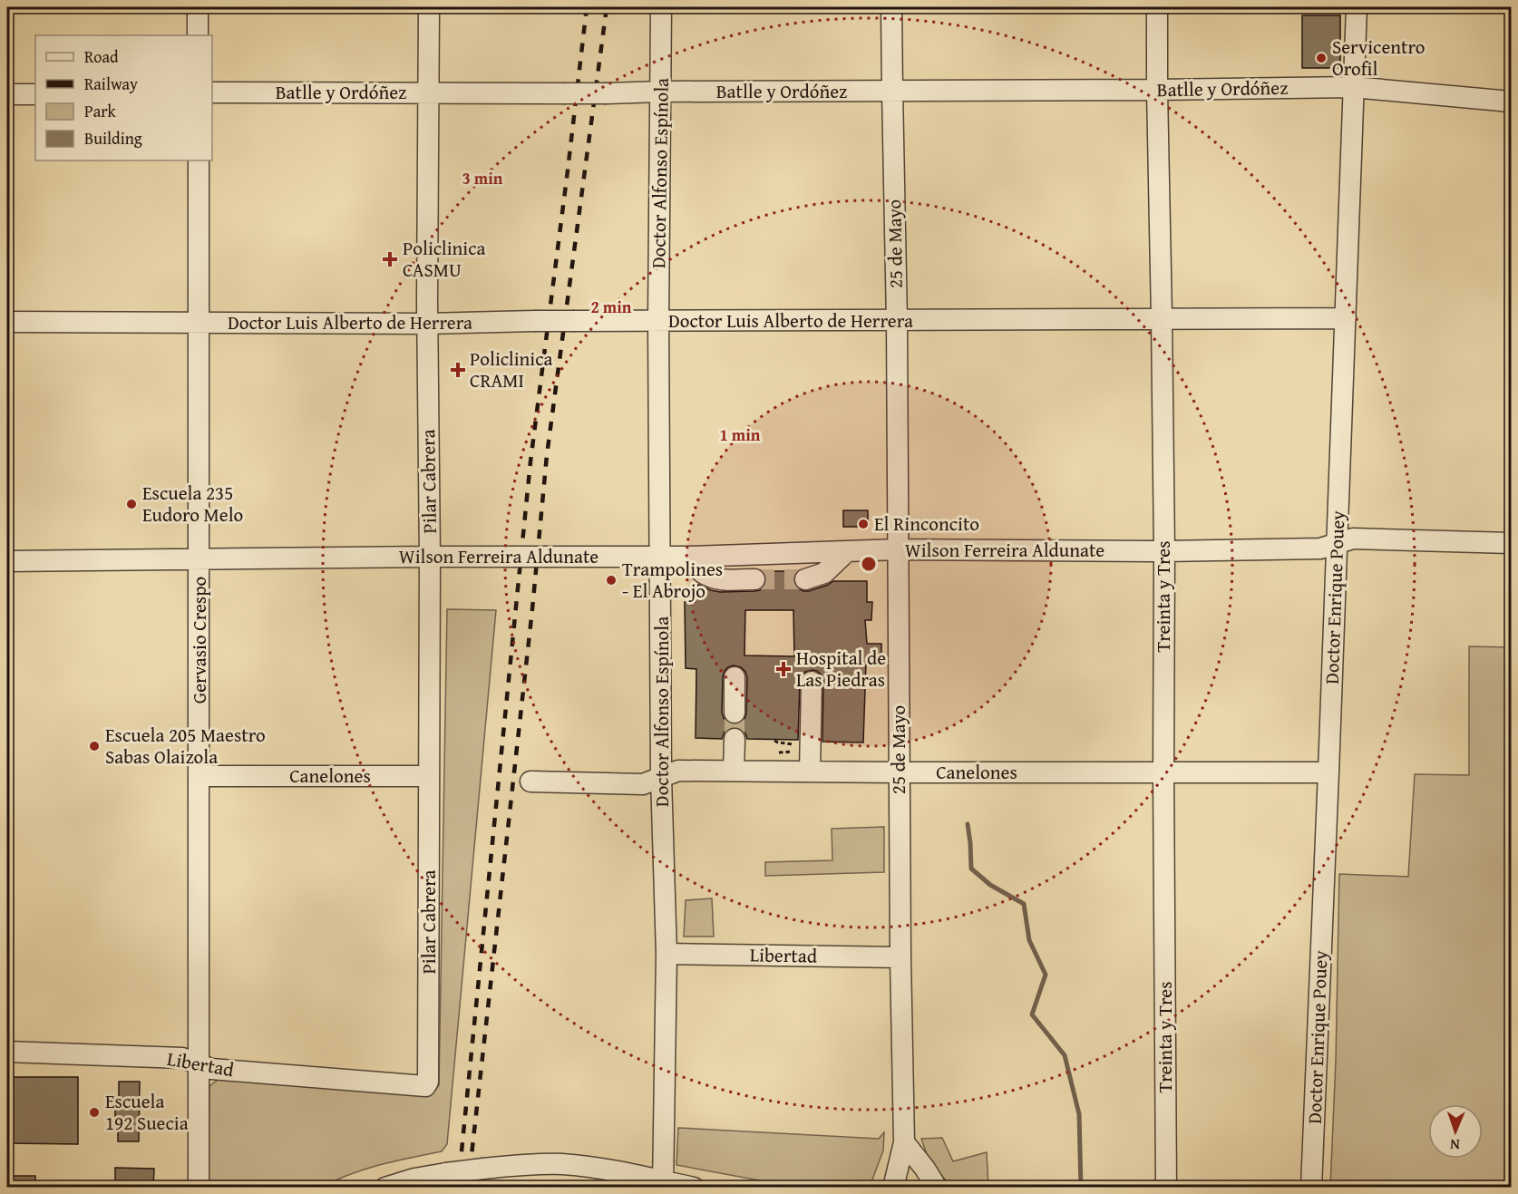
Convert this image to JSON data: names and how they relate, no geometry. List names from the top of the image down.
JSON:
{
  "streets": {
    "street": [
      "Batlle y Ordóñez",
      "Doctor Alfonso Espínola",
      "25 de Mayo",
      "Doctor Luis Alberto de Herrera",
      "Pilar Cabrera",
      "Wilson Ferreira Aldunate",
      "Treinta y Tres",
      "Doctor Enrique Pouey",
      "Gervasio Crespo",
      "Canelones",
      "Libertad"
    ]
  },
  "crossings": [
    ["Batlle y Ordóñez", "Doctor Alfonso Espínola"],
    ["Batlle y Ordóñez", "25 de Mayo"],
    ["Batlle y Ordóñez", "Pilar Cabrera"],
    ["Batlle y Ordóñez", "Treinta y Tres"],
    ["Batlle y Ordóñez", "Doctor Enrique Pouey"],
    ["Doctor Alfonso Espínola", "Doctor Luis Alberto de Herrera"],
    ["Doctor Alfonso Espínola", "Wilson Ferreira Aldunate"],
    ["Doctor Alfonso Espínola", "Canelones"],
    ["Doctor Alfonso Espínola", "Libertad"],
    ["25 de Mayo", "Doctor Luis Alberto de Herrera"],
    ["25 de Mayo", "Wilson Ferreira Aldunate"],
    ["25 de Mayo", "Canelones"],
    ["25 de Mayo", "Libertad"],
    ["Doctor Luis Alberto de Herrera", "Pilar Cabrera"],
    ["Doctor Luis Alberto de Herrera", "Treinta y Tres"],
    ["Doctor Luis Alberto de Herrera", "Doctor Enrique Pouey"],
    ["Doctor Luis Alberto de Herrera", "Gervasio Crespo"],
    ["Pilar Cabrera", "Wilson Ferreira Aldunate"],
    ["Pilar Cabrera", "Canelones"],
    ["Pilar Cabrera", "Libertad"],
    ["Wilson Ferreira Aldunate", "Treinta y Tres"],
    ["Wilson Ferreira Aldunate", "Doctor Enrique Pouey"],
    ["Wilson Ferreira Aldunate", "Gervasio Crespo"],
    ["Treinta y Tres", "Canelones"],
    ["Doctor Enrique Pouey", "Canelones"],
    ["Gervasio Crespo", "Canelones"],
    ["Gervasio Crespo", "Libertad"]
  ],
  "places": {
    "other": [
      "Servicentro Orofil",
      "Escuela 235 Eudoro Melo",
      "El Rinconcito",
      "Trampolines - El Abrojo",
      "Escuela 205 Maestro Sabas Olaizola",
      "Escuela 192 Suecia"
    ],
    "health": ["Policlinica CASMU", "Policlinica CRAMI", "Hospital de Las Piedras"]
  },
  "legend": [
    "Road",
    "Railway",
    "Park",
    "Building"
  ],
  "north": "bottom",
  "rings": ["3 min", "2 min", "1 min"]
}
